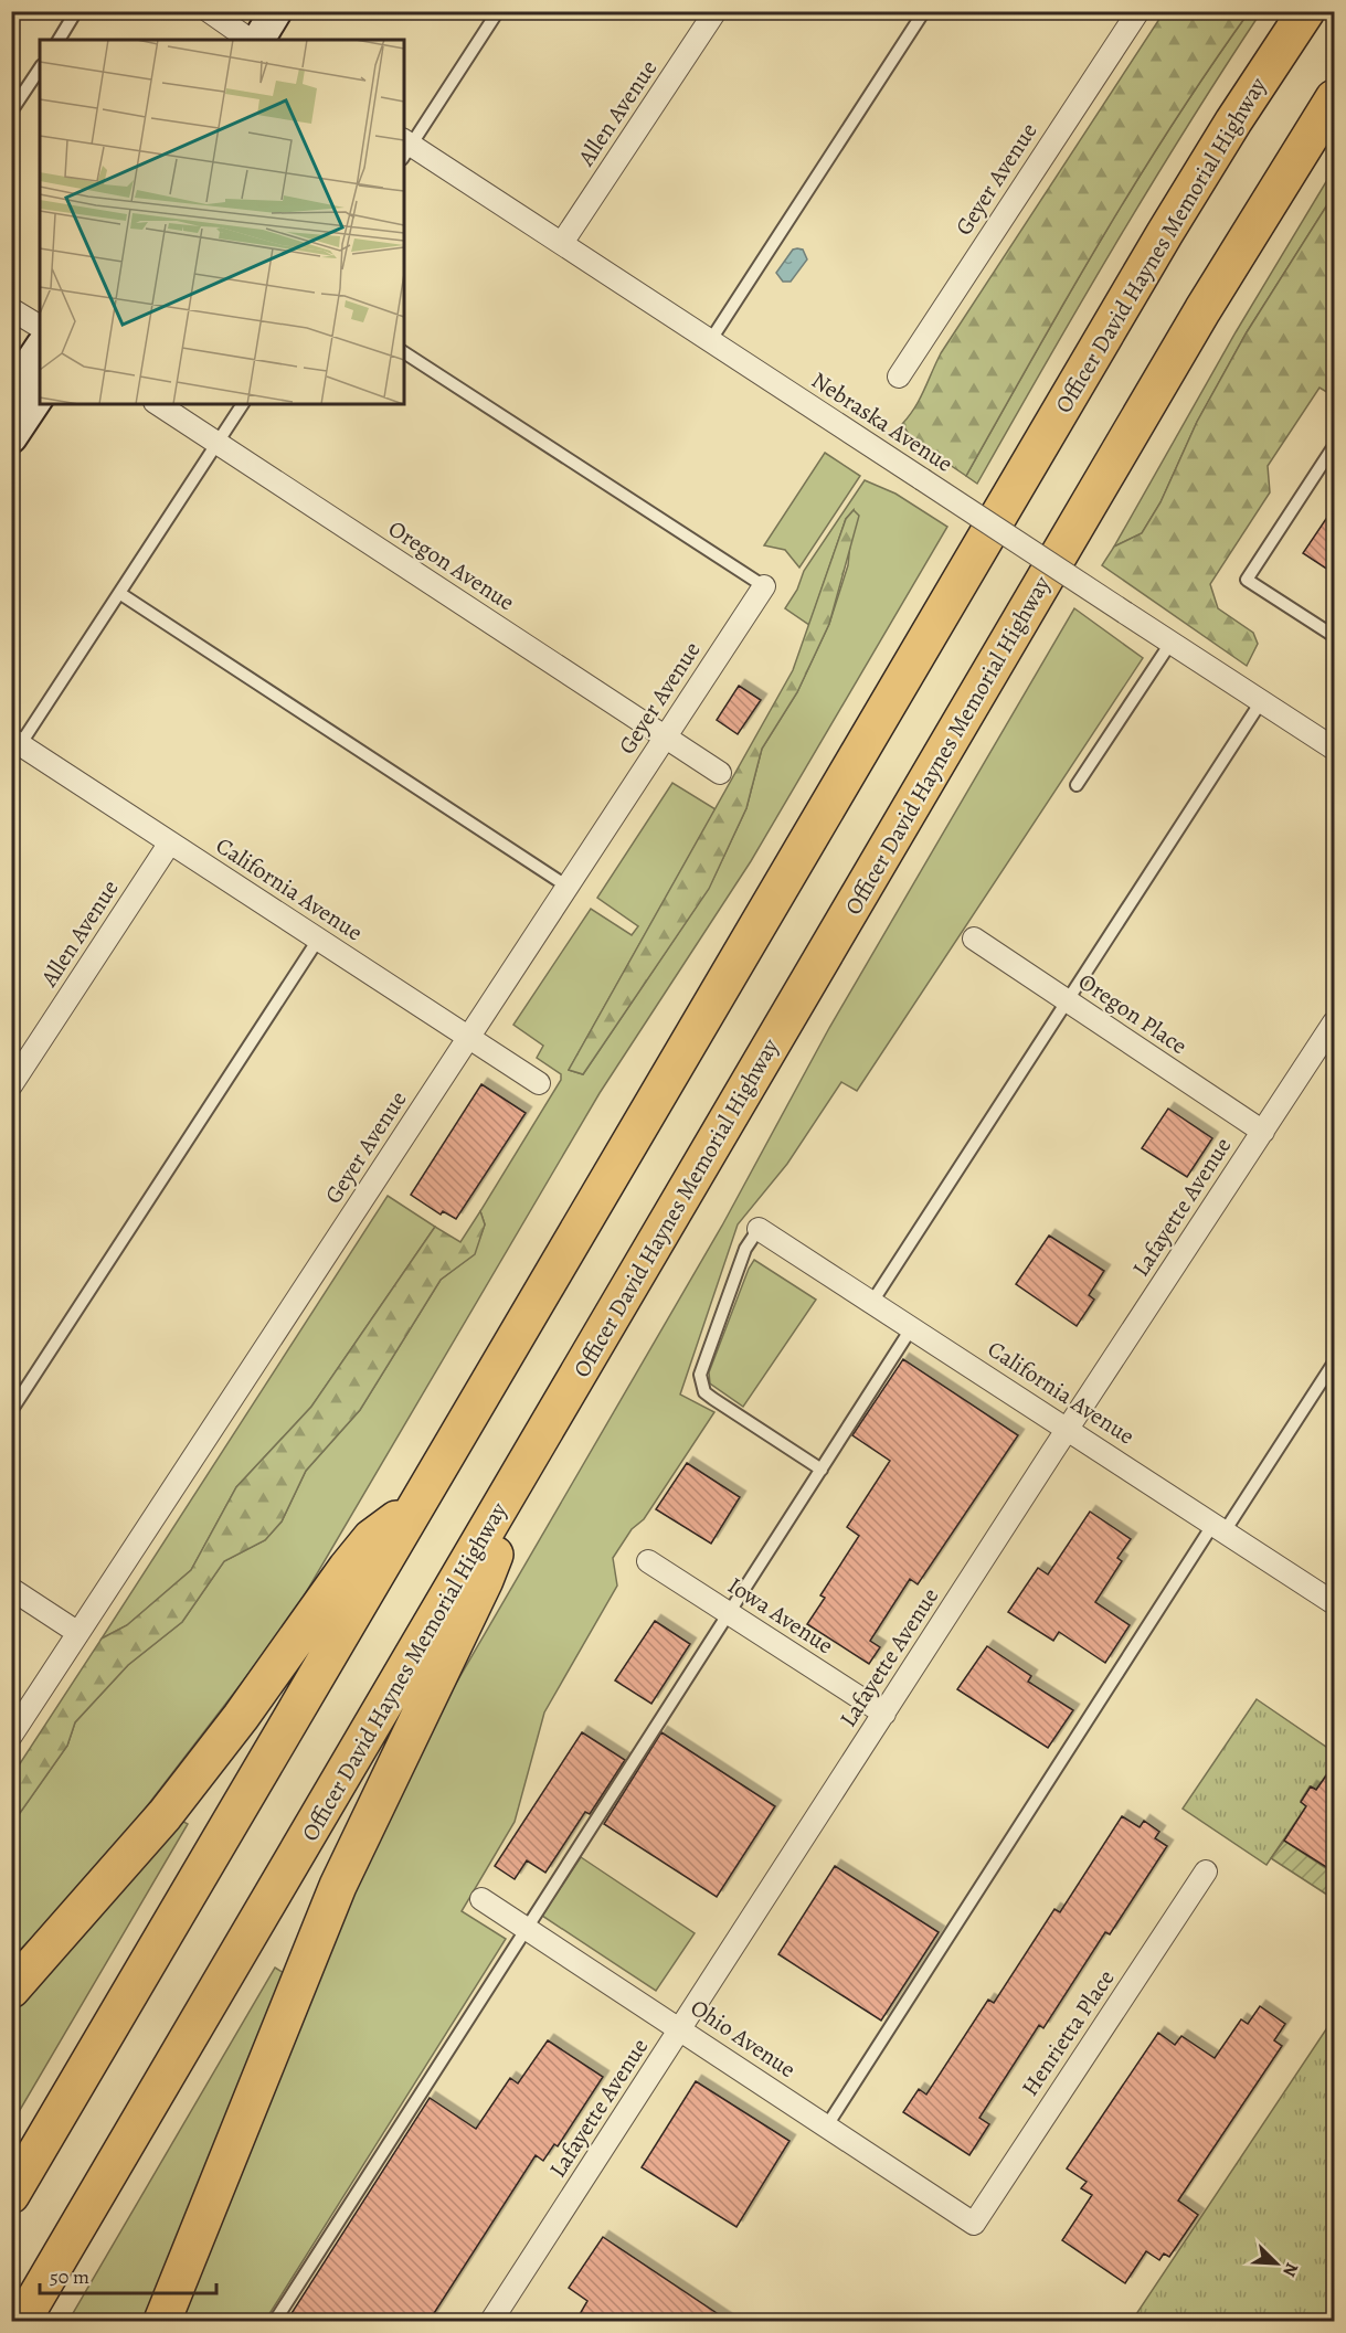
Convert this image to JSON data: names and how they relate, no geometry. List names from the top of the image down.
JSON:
{
  "streets": {
    "highway": ["Officer David Haynes Memorial Highway"],
    "street": [
      "Allen Avenue",
      "Geyer Avenue",
      "Nebraska Avenue",
      "Oregon Avenue",
      "California Avenue",
      "Oregon Place",
      "Lafayette Avenue",
      "Iowa Avenue",
      "Henrietta Place",
      "Ohio Avenue"
    ]
  },
  "crossings": [
    ["Allen Avenue", "Nebraska Avenue"],
    ["Allen Avenue", "California Avenue"],
    ["Geyer Avenue", "Oregon Avenue"],
    ["Geyer Avenue", "California Avenue"],
    ["California Avenue", "Lafayette Avenue"],
    ["Oregon Place", "Lafayette Avenue"],
    ["Lafayette Avenue", "Iowa Avenue"],
    ["Lafayette Avenue", "Ohio Avenue"],
    ["Henrietta Place", "Ohio Avenue"]
  ],
  "scale_bar": "50 m",
  "north": "bottom right"
}
